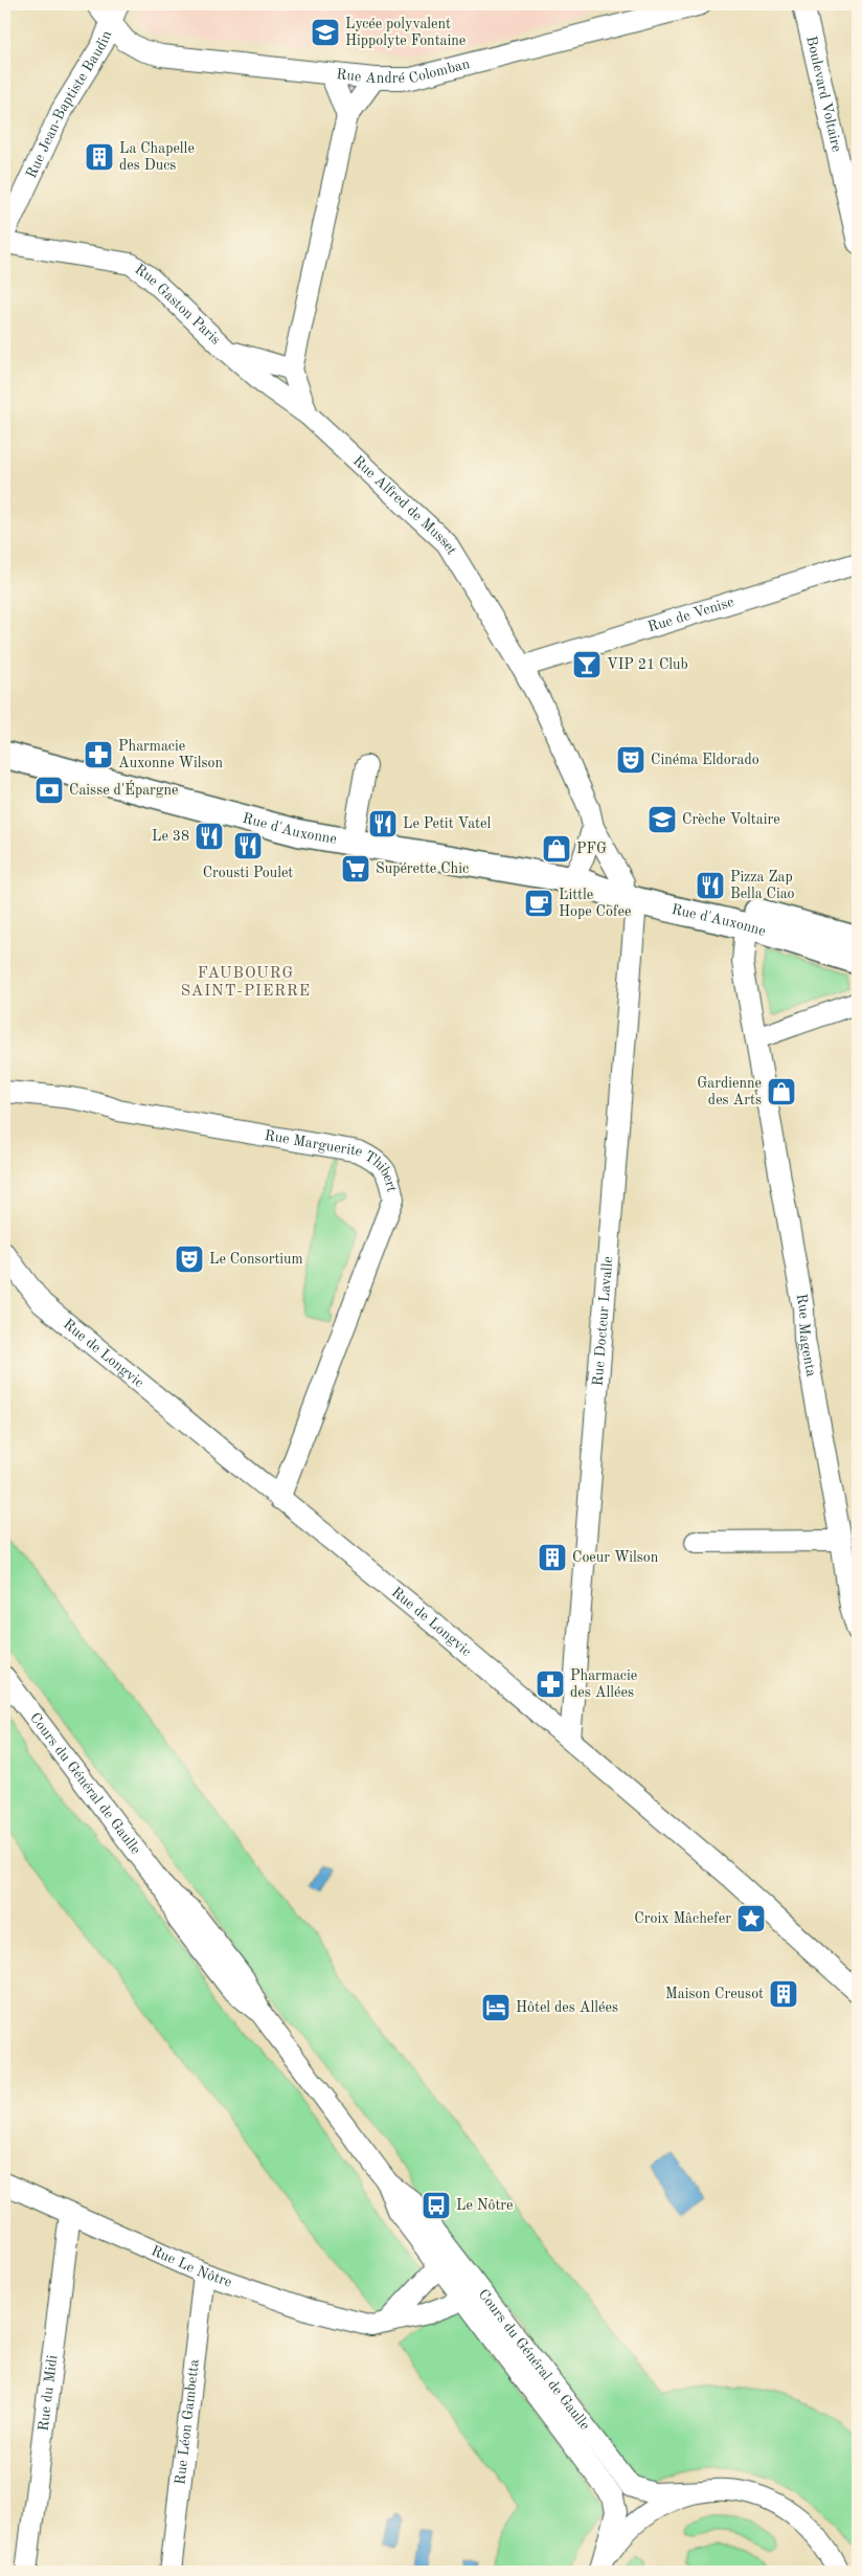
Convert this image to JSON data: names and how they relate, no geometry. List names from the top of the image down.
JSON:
{
  "streets": {
    "main road": ["Rue d'Auxonne"],
    "street": [
      "Rue André Colomban",
      "Boulevard Voltaire",
      "Rue Jean-Baptiste Baudin",
      "Rue Gaston Paris",
      "Rue Alfred de Musset",
      "Rue de Venise",
      "Rue Marguerite Thibert",
      "Rue Docteur Lavalle",
      "Rue Magenta",
      "Rue de Longvic",
      "Cours du Général de Gaulle",
      "Rue Le Nôtre",
      "Rue du Midi",
      "Rue Léon Gambetta"
    ]
  },
  "crossings": [
    ["Rue André Colomban", "Rue Jean-Baptiste Baudin"],
    ["Rue Gaston Paris", "Rue Alfred de Musset"],
    ["Rue Alfred de Musset", "Rue de Venise"],
    ["Rue Alfred de Musset", "Rue d'Auxonne"],
    ["Rue Alfred de Musset", "Rue Docteur Lavalle"],
    ["Rue d'Auxonne", "Rue Docteur Lavalle"],
    ["Rue d'Auxonne", "Rue Magenta"],
    ["Rue Marguerite Thibert", "Rue de Longvic"],
    ["Rue Docteur Lavalle", "Rue de Longvic"],
    ["Cours du Général de Gaulle", "Rue Le Nôtre"],
    ["Rue Le Nôtre", "Rue du Midi"],
    ["Rue Le Nôtre", "Rue Léon Gambetta"]
  ],
  "districts": ["FAUBOURG SAINT-PIERRE"],
  "places": {
    "school or university": ["Lycée polyvalent Hippolyte Fontaine", "Crèche Voltaire"],
    "building": ["La Chapelle des Ducs", "Coeur Wilson", "Maison Creusot"],
    "bar": ["VIP 21 Club"],
    "pharmacy": ["Pharmacie Auxonne Wilson", "Pharmacie des Allées"],
    "theatre": ["Cinéma Eldorado", "Le Consortium"],
    "bank": ["Caisse d'Épargne"],
    "restaurant": [
      "Le Petit Vatel",
      "Le 38",
      "Crousti Poulet",
      "Pizza Zap Bella Ciao"
    ],
    "shop": ["PFG", "Gardienne des Arts"],
    "supermarket": ["Supérette Chic"],
    "cafe": ["Little Hope Cofee"],
    "place": ["Croix Mâchefer"],
    "hotel": ["Hôtel des Allées"],
    "bus stop": ["Le Nôtre"]
  }
}
